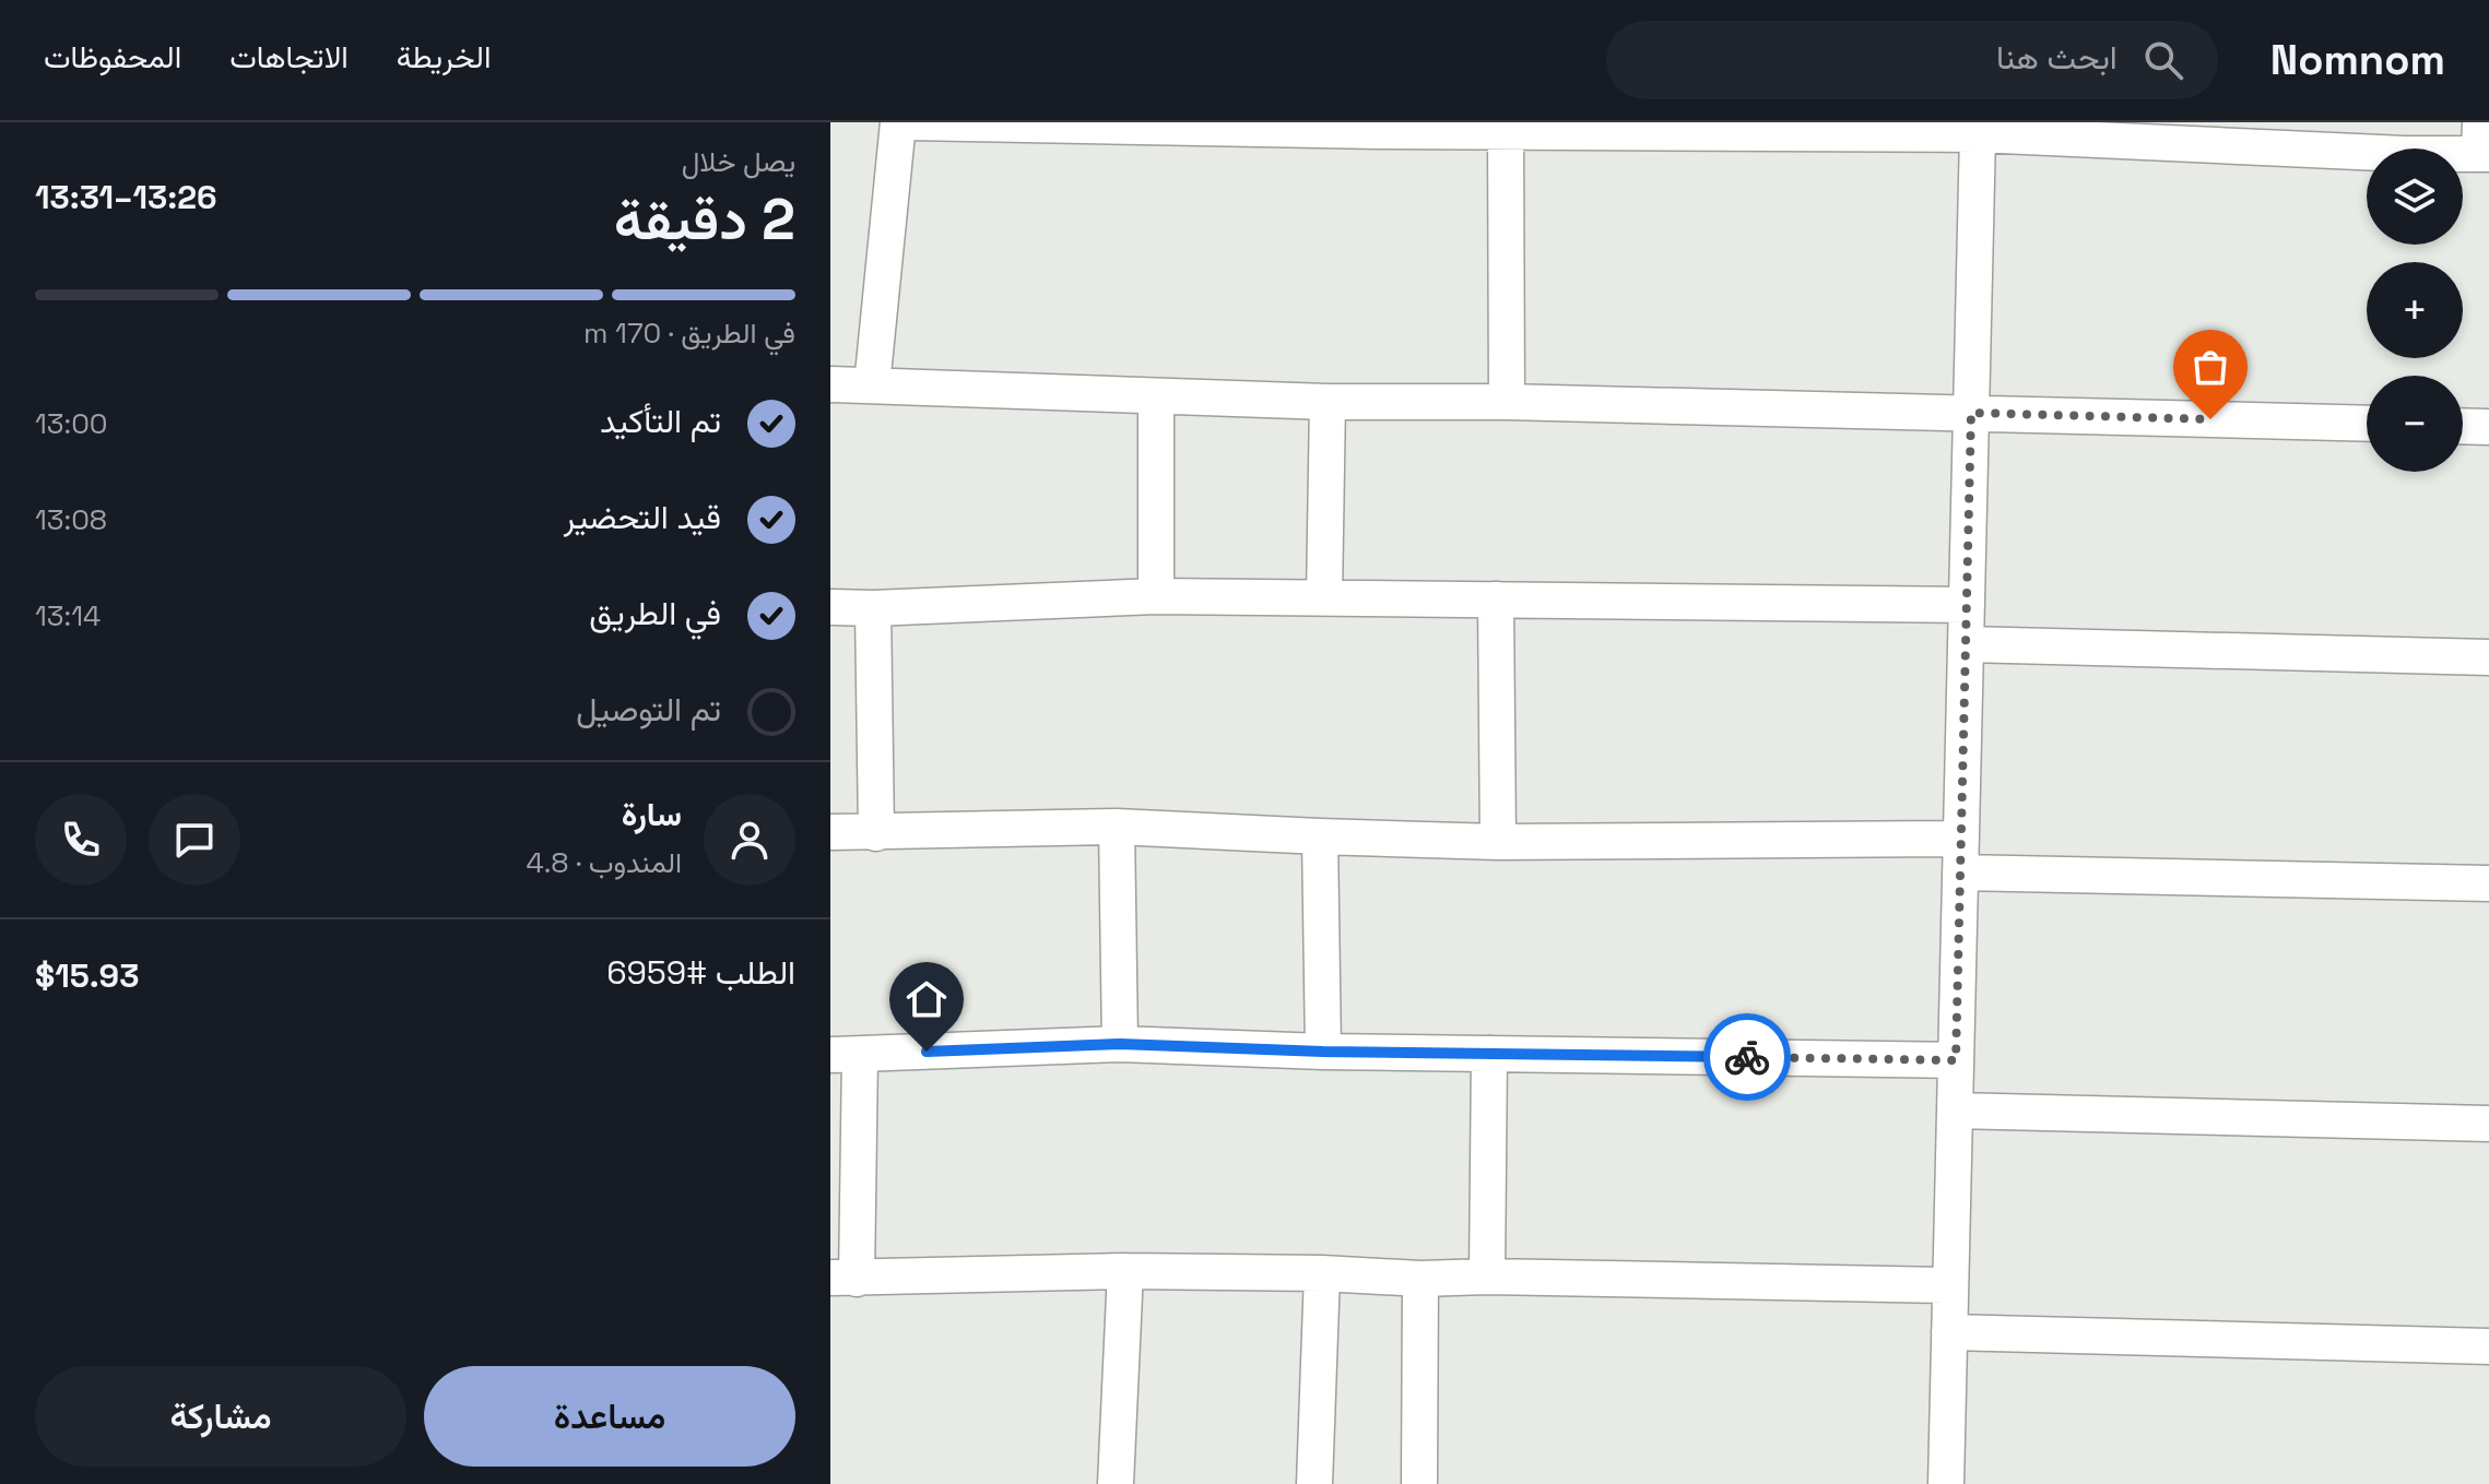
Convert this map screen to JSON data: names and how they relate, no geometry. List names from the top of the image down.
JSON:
{
  "page": {
    "header": "Nomnom",
    "search": "ابحث هنا",
    "nav": ["الخريطة", "الاتجاهات", "المحفوظات"],
    "heading": ["2 دقيقة", "يصل خلال", "13:26–13:31"],
    "panel": [
      "سارة",
      "المندوب · 4.8",
      "الطلب #6959",
      "$15.93"
    ],
    "map_buttons": ["+", "−"],
    "bar": "في الطريق · 170 m",
    "list": [
      ["تم التأكيد", "13:00"],
      ["قيد التحضير", "13:08"],
      ["في الطريق", "13:14"],
      "تم التوصيل"
    ],
    "buttons": ["مساعدة", "مشاركة"]
  }
}
